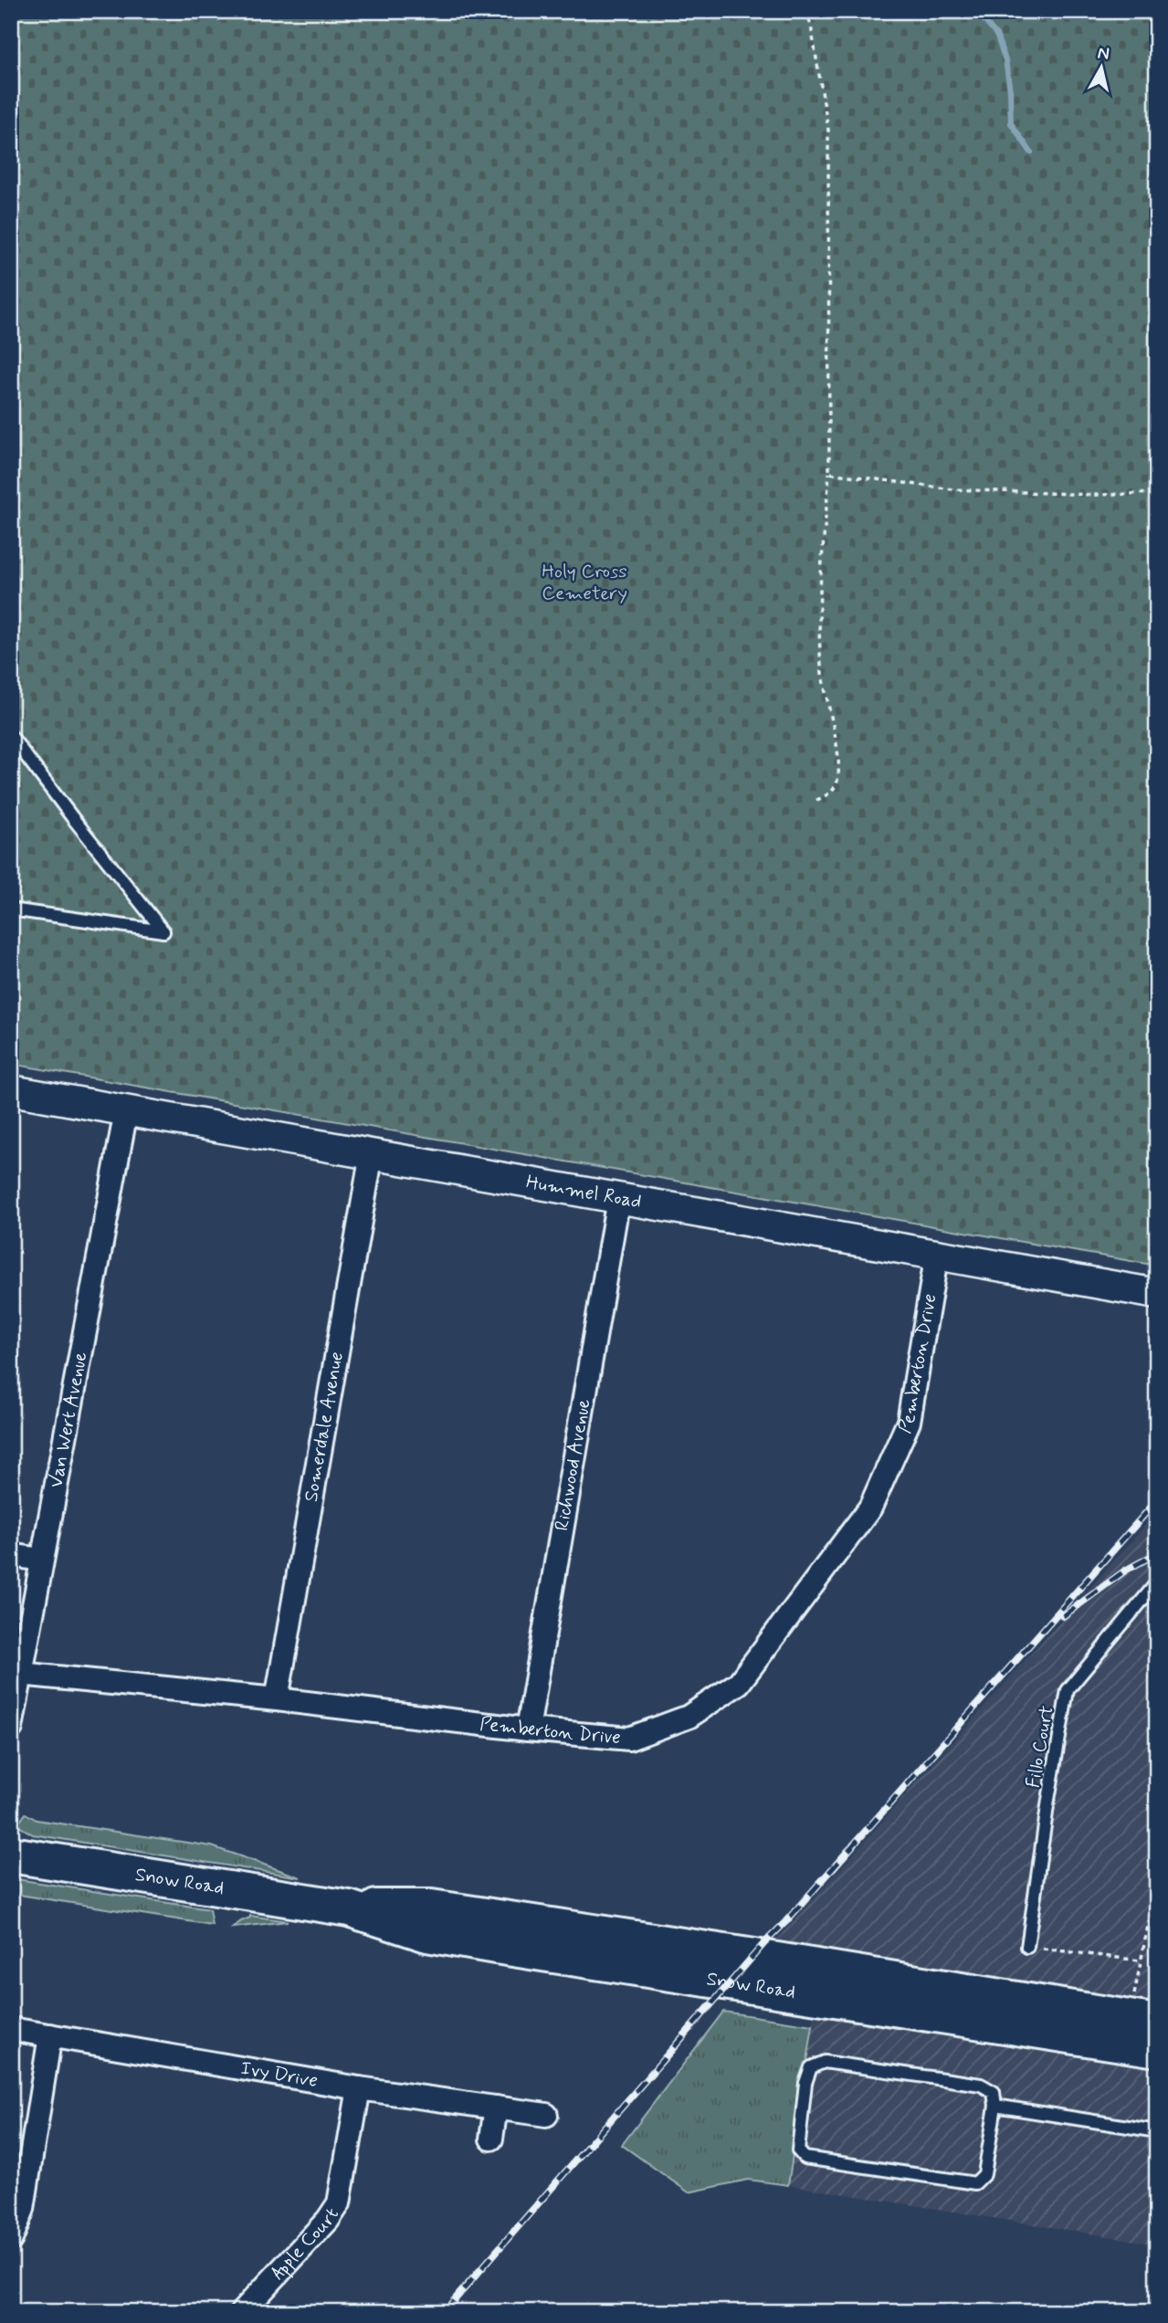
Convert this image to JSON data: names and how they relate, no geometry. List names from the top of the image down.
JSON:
{
  "streets": {
    "main road": ["Snow Road"],
    "street": [
      "Hummel Road",
      "Pemberton Drive",
      "Van Wert Avenue",
      "Somerdale Avenue",
      "Richwood Avenue",
      "Ivy Drive",
      "Apple Court"
    ],
    "lane": ["Fillo Court"]
  },
  "crossings": [
    ["Hummel Road", "Pemberton Drive"],
    ["Hummel Road", "Van Wert Avenue"],
    ["Hummel Road", "Somerdale Avenue"],
    ["Hummel Road", "Richwood Avenue"],
    ["Pemberton Drive", "Van Wert Avenue"],
    ["Pemberton Drive", "Somerdale Avenue"],
    ["Pemberton Drive", "Richwood Avenue"],
    ["Ivy Drive", "Apple Court"]
  ],
  "parks": ["Holy Cross Cemetery"],
  "north": "top"
}
